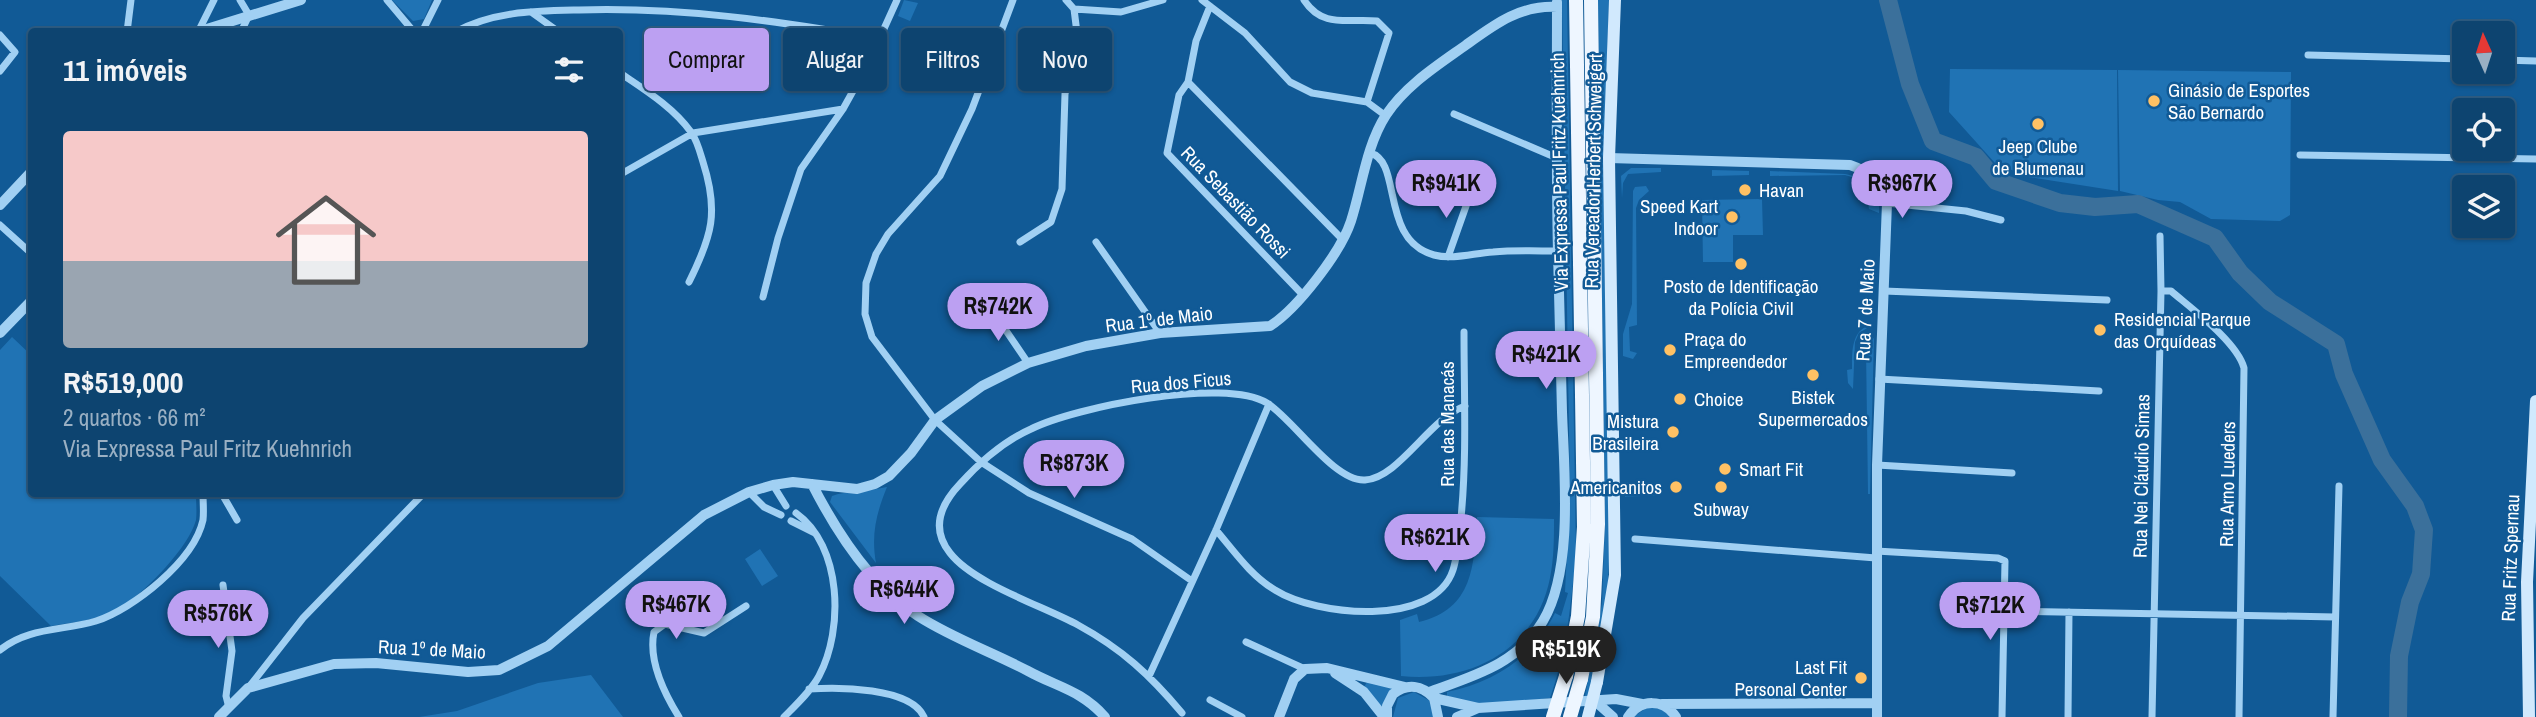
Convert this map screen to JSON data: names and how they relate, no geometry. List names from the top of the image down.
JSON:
{
  "streets": {
    "main road": ["Rua Vereador Herbert Schweigert", "Via Expressa Paul Fritz Kuehnrich", "Rua Fritz Spernau"],
    "street": [
      "Rua Sebastião Rossi",
      "Rua 7 de Maio",
      "Rua 1º de Maio",
      "Rua dos Ficus",
      "Rua das Manacás",
      "Rua Nei Cláudio Simas",
      "Rua Arno Lueders"
    ]
  },
  "crossings": [
    ["Rua Sebastião Rossi", "Rua 1º de Maio"],
    ["Rua dos Ficus", "Rua das Manacás"],
    ["Rua Nei Cláudio Simas", "Rua Arno Lueders"]
  ],
  "places": [
    "Ginásio de Esportes São Bernardo",
    "Jeep Clube de Blumenau",
    "Havan",
    "Speed Kart Indoor",
    "Posto de Identificação da Polícia Civil",
    "Residencial Parque das Orquídeas",
    "Praça do Empreendedor",
    "Bistek Supermercados",
    "Choice",
    "Mistura Brasileira",
    "Smart Fit",
    "Americanitos",
    "Subway",
    "Last Fit Personal Center"
  ],
  "north": "top",
  "page": {
    "chip": [
      "Comprar",
      "Alugar",
      "Filtros",
      "Novo"
    ],
    "heading": "11 imóveis",
    "list": [
      {
        "name": "R$519,000",
        "note": "2 quartos · 66 m² · Via Expressa Paul Fritz Kuehnrich"
      }
    ],
    "price": [
      "R$941K",
      "R$967K",
      "R$742K",
      "R$421K",
      "R$873K",
      "R$621K",
      "R$644K",
      "R$467K",
      "R$712K",
      "R$576K",
      "R$519K"
    ]
  }
}
